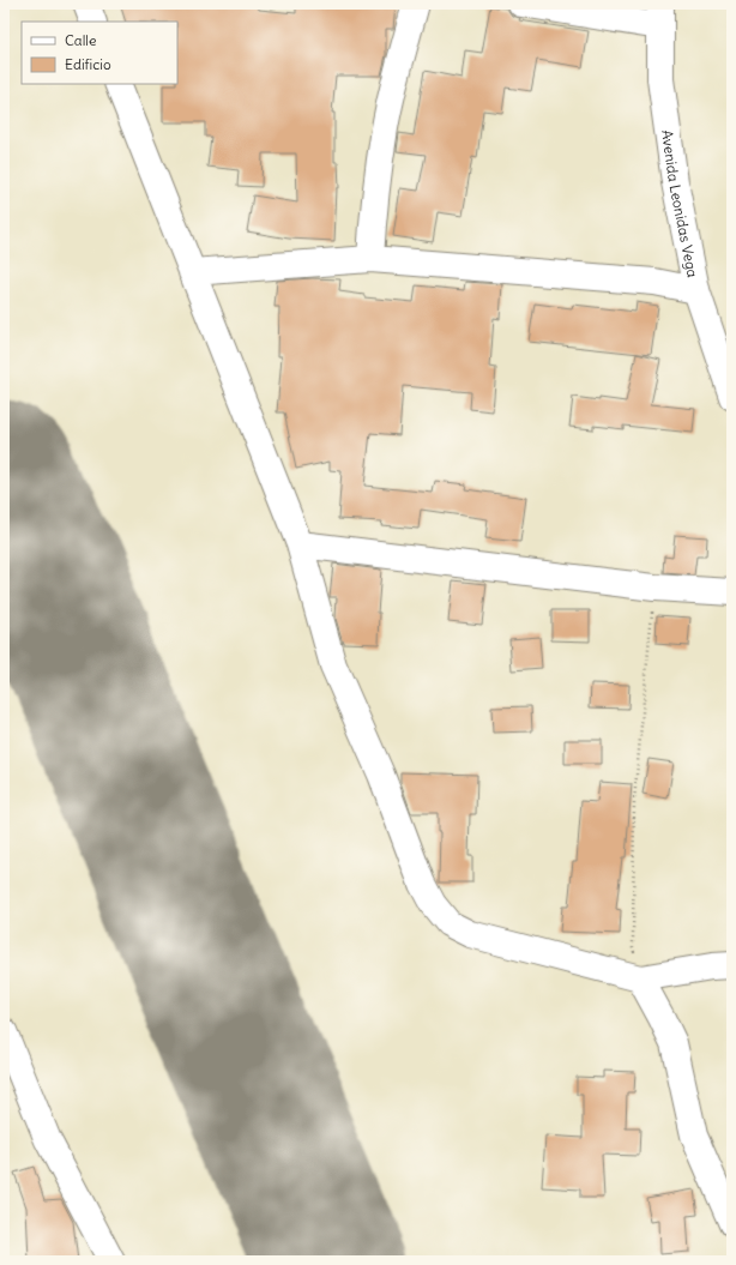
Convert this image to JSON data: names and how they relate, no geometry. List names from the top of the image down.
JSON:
{
  "streets": {
    "main road": ["Avenida Leonidas Vega"]
  },
  "legend": ["Calle", "Edificio"]
}
